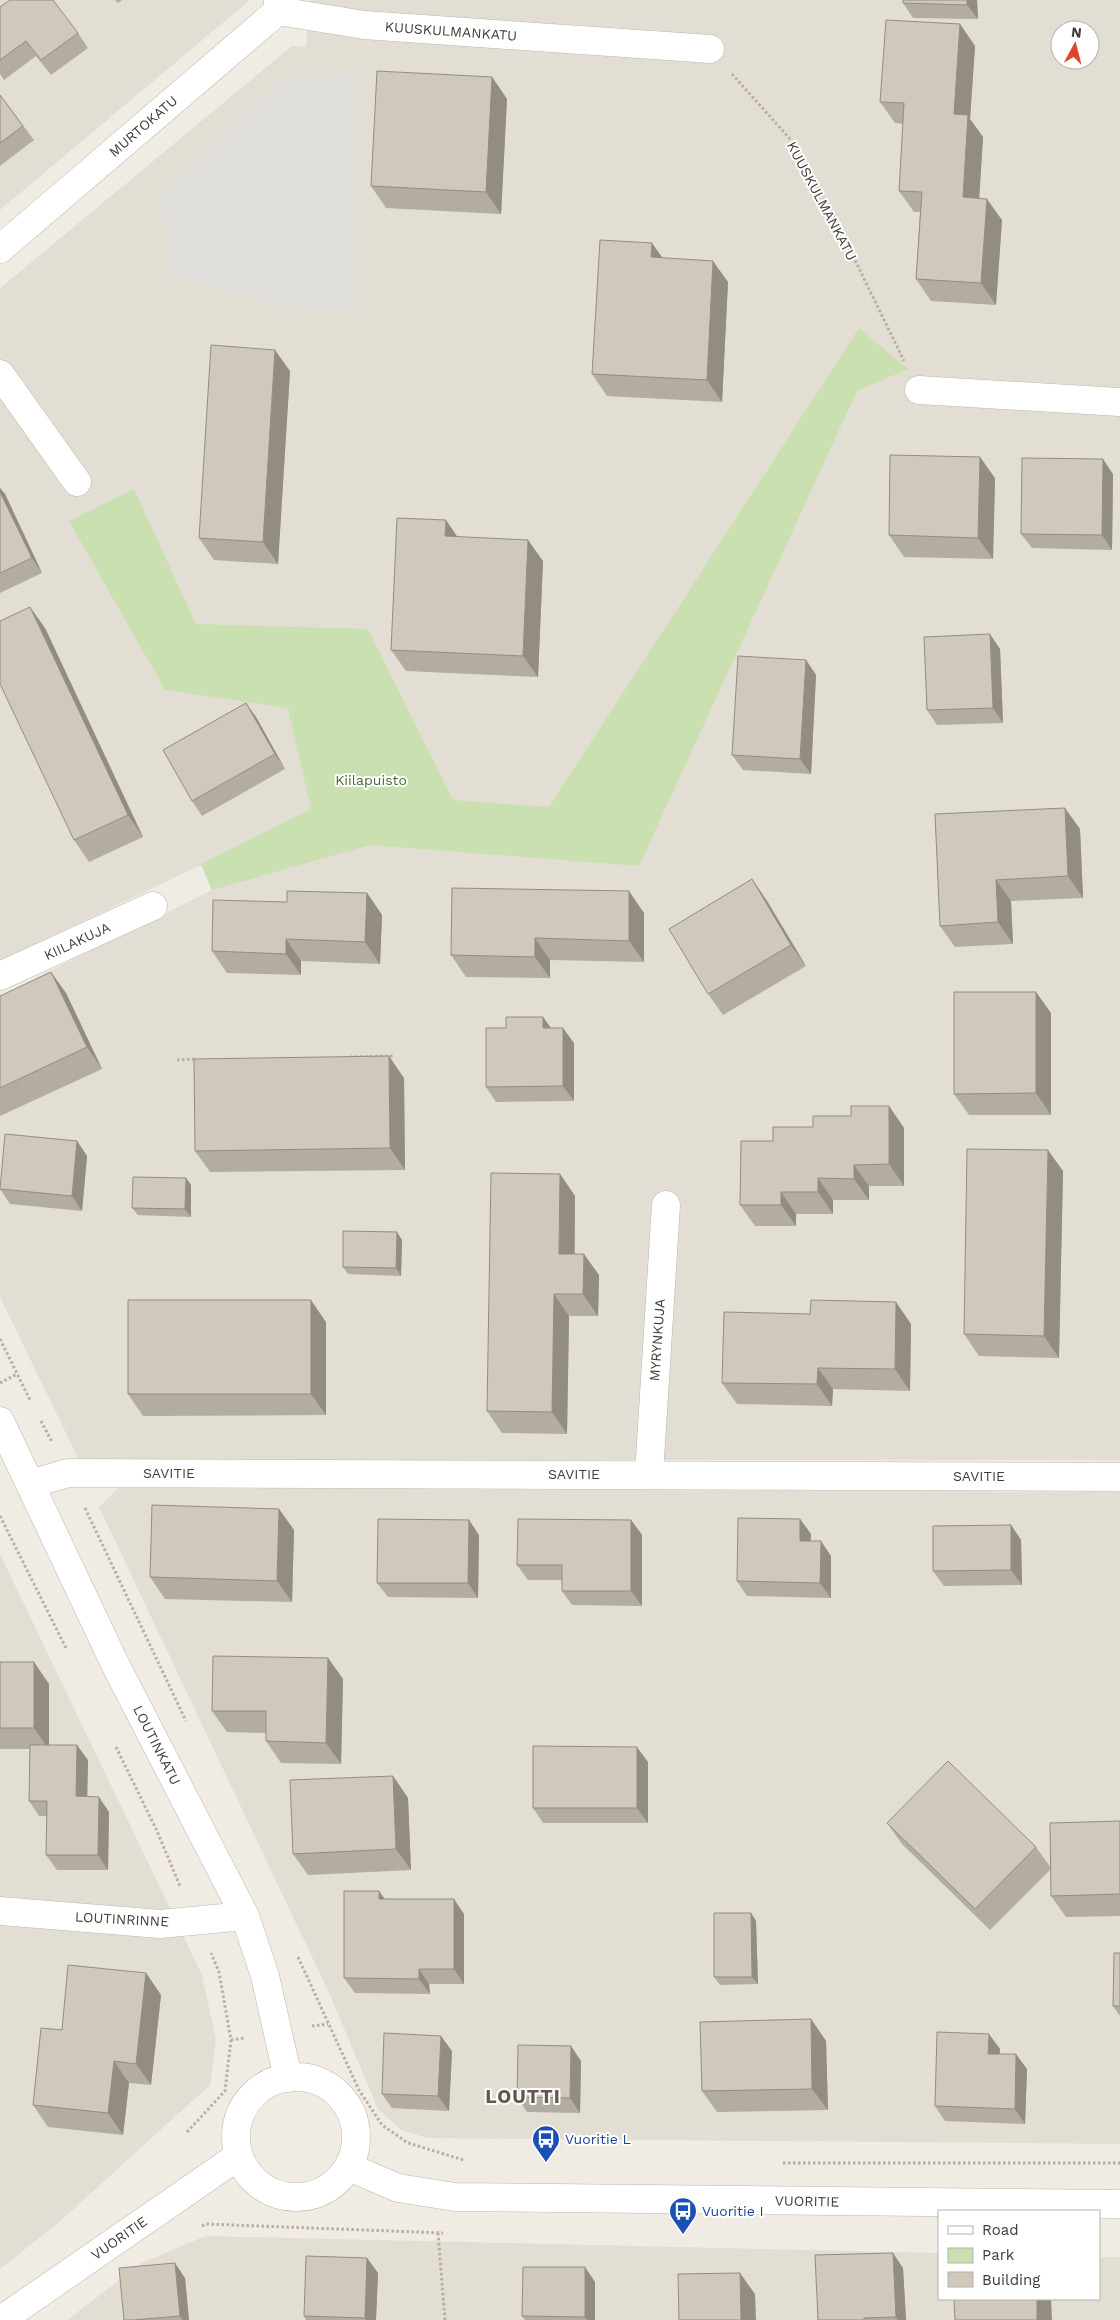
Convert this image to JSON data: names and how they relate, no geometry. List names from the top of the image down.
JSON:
{
  "streets": {
    "street": [
      "KUUSKULMANKATU",
      "MURTOKATU",
      "KIILAKUJA",
      "MYRYNKUJA",
      "SAVITIE",
      "LOUTINKATU",
      "LOUTINRINNE",
      "VUORITIE"
    ]
  },
  "crossings": [
    ["KUUSKULMANKATU", "MURTOKATU"],
    ["MYRYNKUJA", "SAVITIE"],
    ["SAVITIE", "LOUTINKATU"],
    ["LOUTINKATU", "LOUTINRINNE"],
    ["LOUTINKATU", "VUORITIE"]
  ],
  "districts": ["LOUTTI"],
  "parks": ["Kiilapuisto"],
  "places": {
    "bus stop": ["Vuoritie L", "Vuoritie I"]
  },
  "legend": ["Road", "Park", "Building"],
  "north": "top"
}
